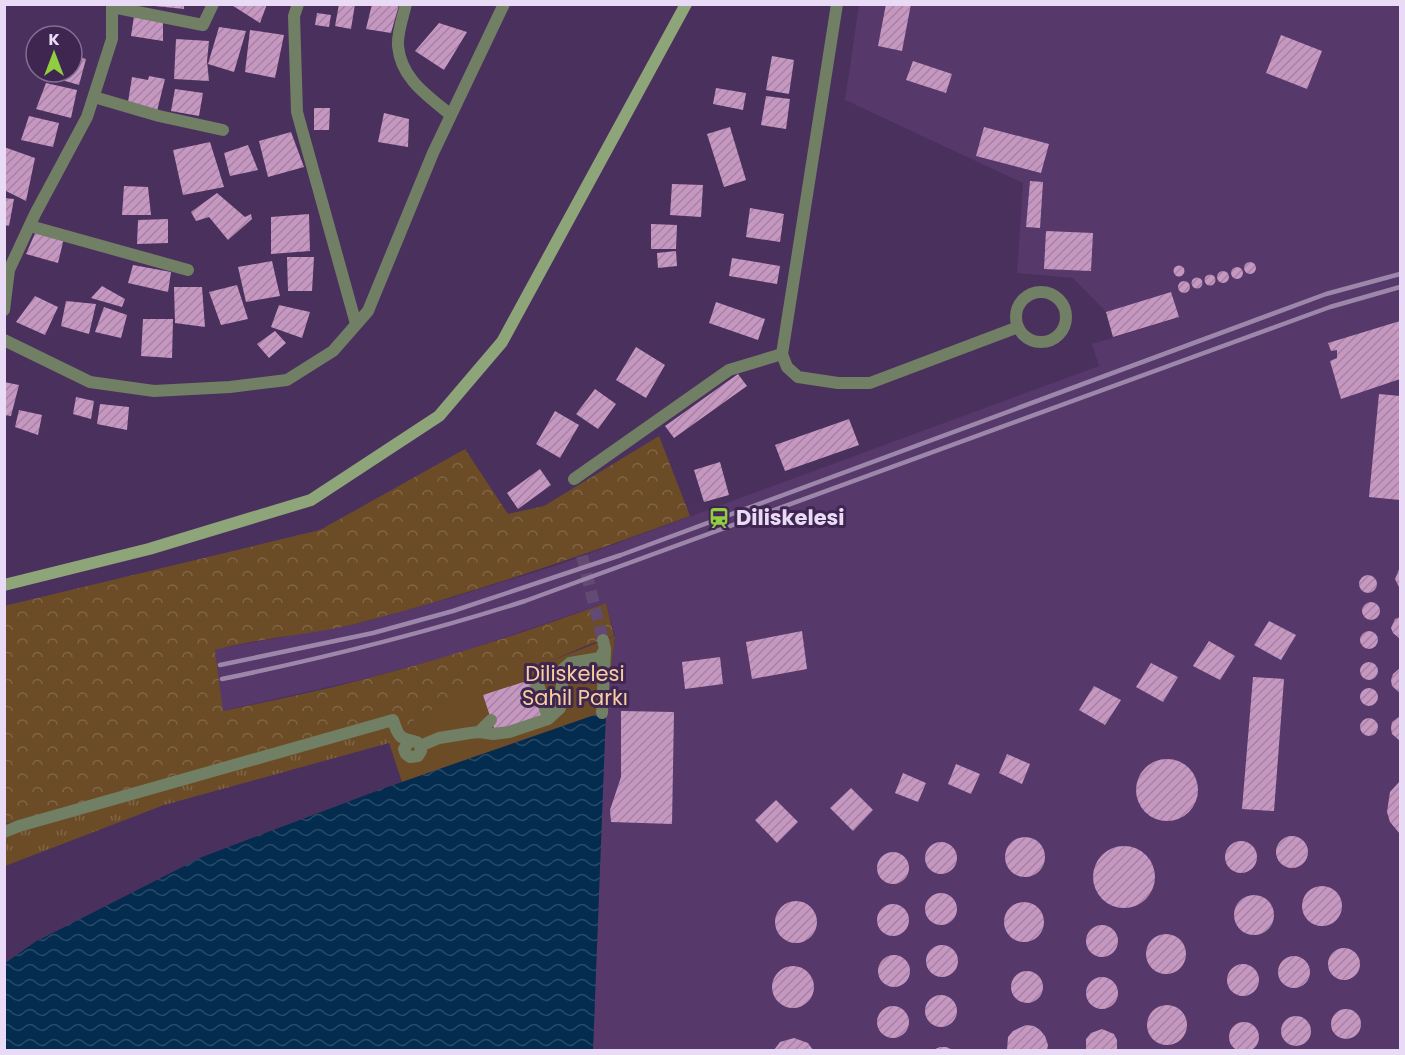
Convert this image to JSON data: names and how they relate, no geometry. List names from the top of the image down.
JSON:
{
  "parks": ["Diliskelesi Sahil Parkı"],
  "places": {
    "station": ["Diliskelesi"]
  },
  "north": "top"
}
